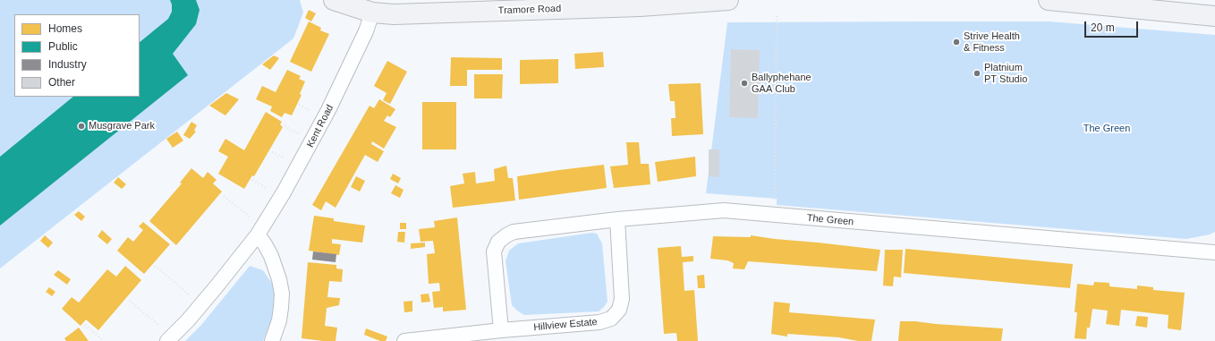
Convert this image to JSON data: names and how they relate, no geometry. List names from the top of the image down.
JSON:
{
  "streets": {
    "street": [
      "Tramore Road",
      "Kent Road",
      "The Green",
      "Hillview Estate"
    ]
  },
  "crossings": [
    ["Tramore Road", "Kent Road"],
    ["The Green", "Hillview Estate"]
  ],
  "parks": ["The Green"],
  "places": [
    "Strive Health & Fitness",
    "Platnium PT Studio",
    "Ballyphehane GAA Club",
    "Musgrave Park"
  ],
  "legend": [
    "Homes",
    "Public",
    "Industry",
    "Other"
  ],
  "scale_bar": "20 m"
}
